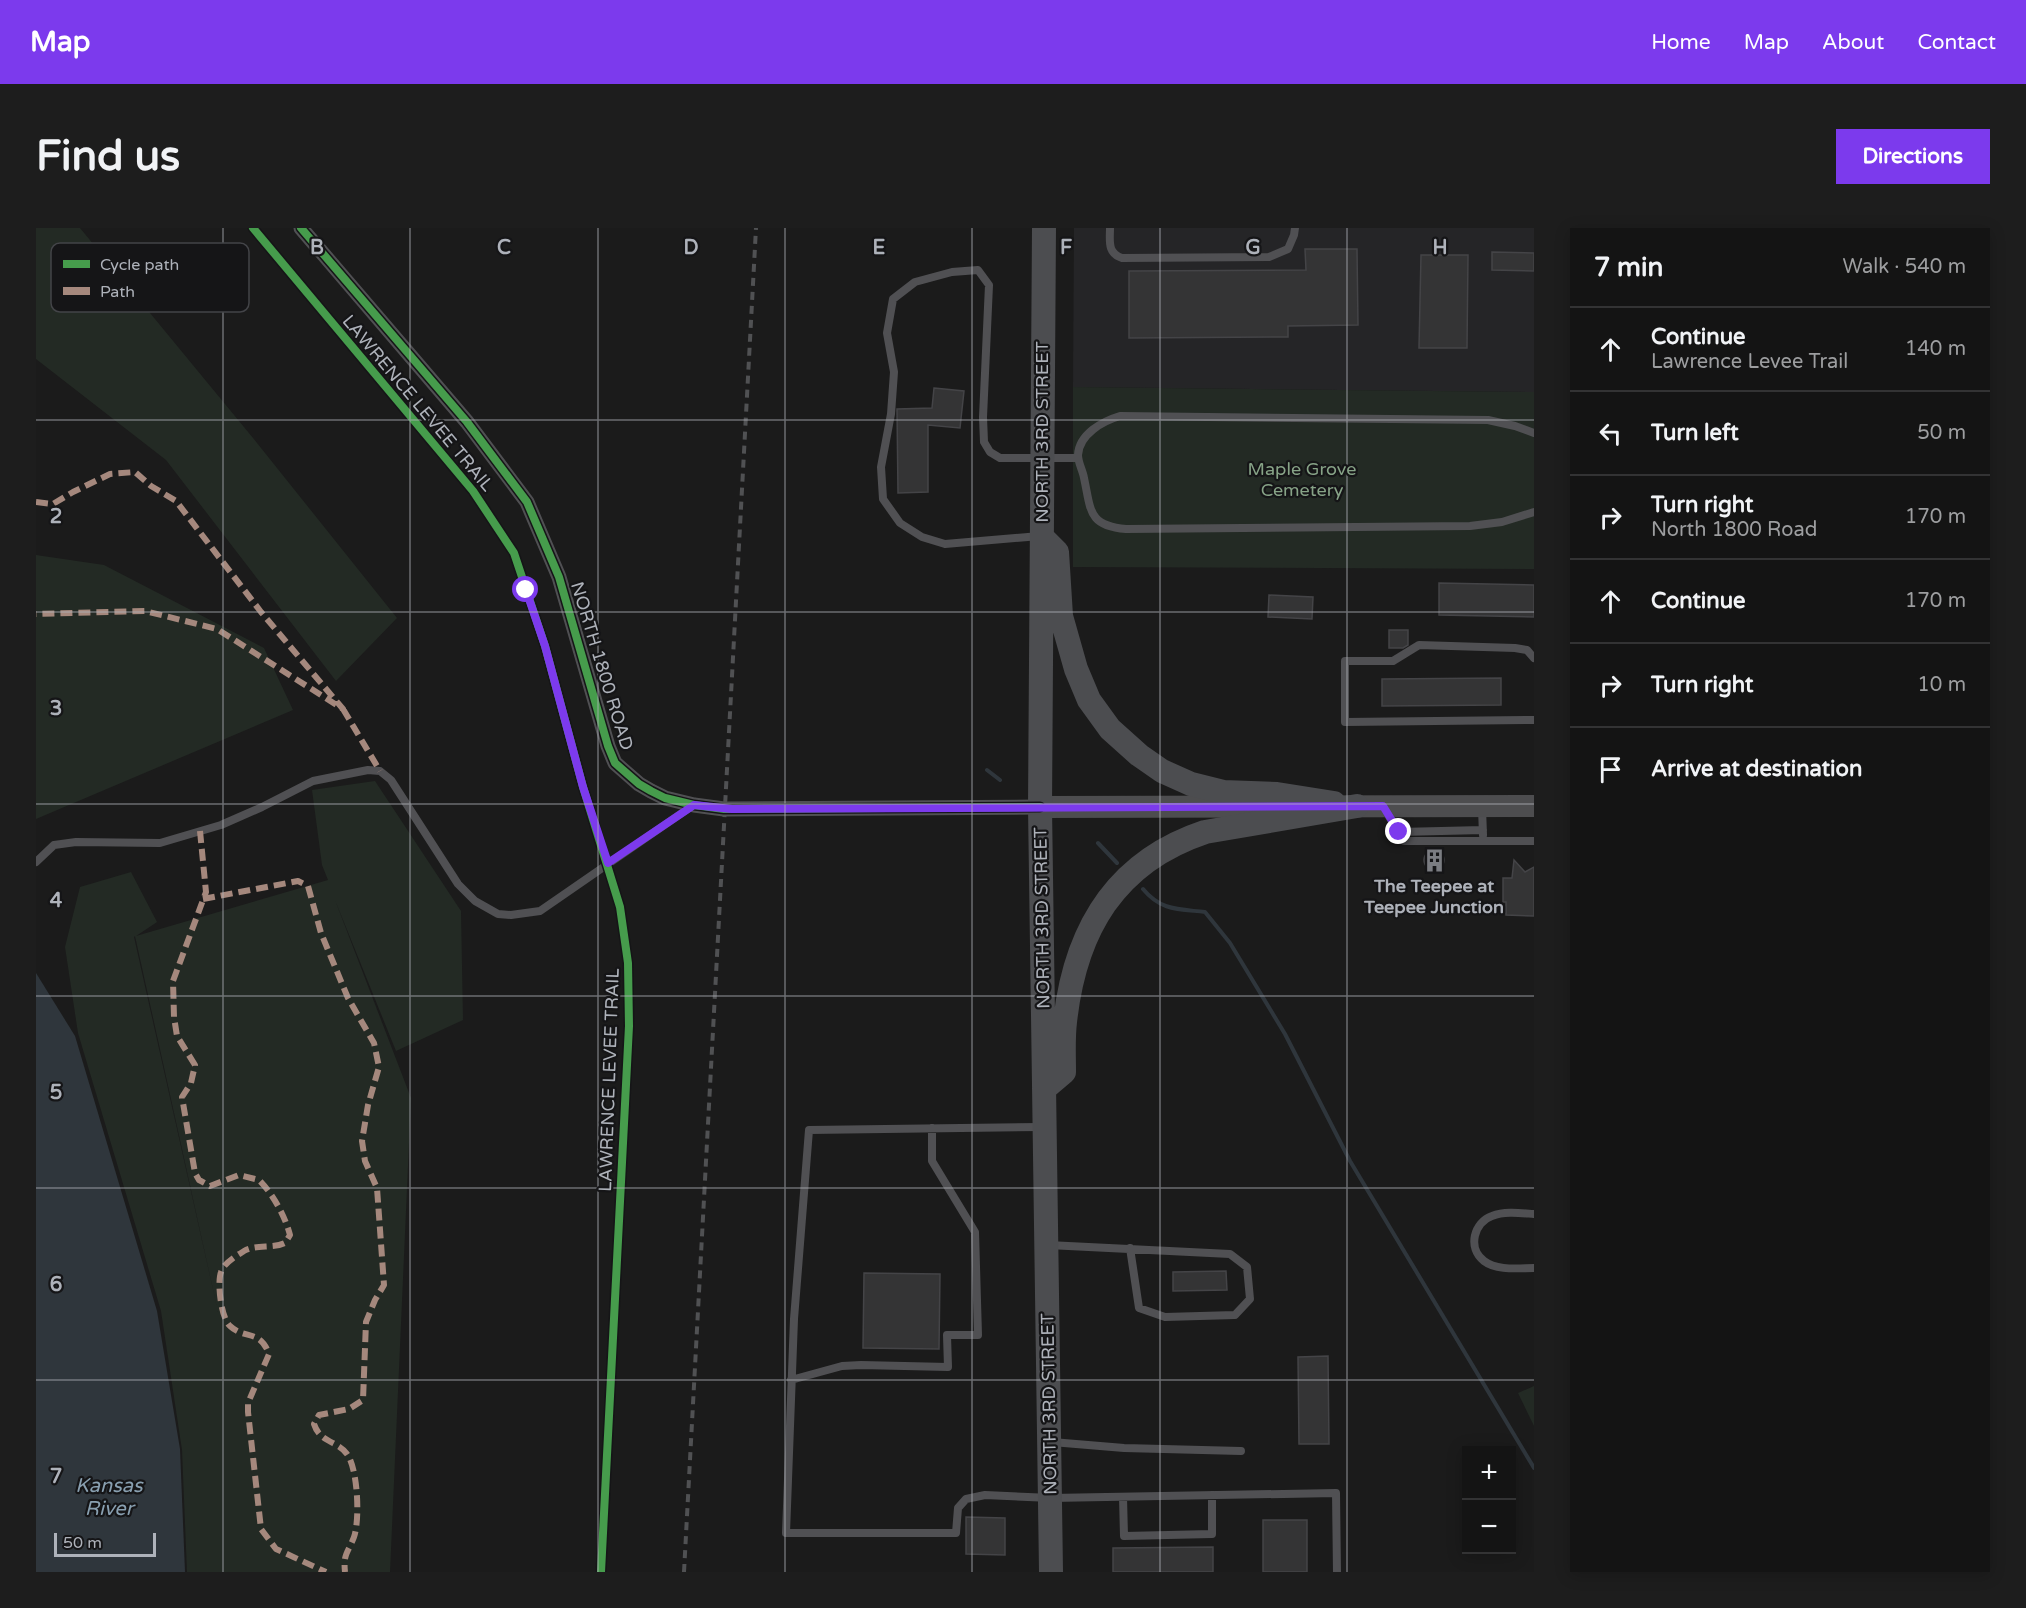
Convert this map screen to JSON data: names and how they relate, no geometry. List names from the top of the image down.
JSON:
{
  "streets": {
    "highway": ["NORTH 3RD STREET"],
    "street": ["NORTH 1800 ROAD"],
    "cycle path": ["LAWRENCE LEVEE TRAIL"]
  },
  "crossings": [
    ["NORTH 3RD STREET", "NORTH 1800 ROAD"]
  ],
  "water": ["Kansas River"],
  "parks": ["Maple Grove Cemetery"],
  "places": {
    "building": ["The Teepee at Teepee Junction"]
  },
  "legend": ["Cycle path", "Path"],
  "scale_bar": "50 m",
  "page": {
    "header": "Map",
    "nav": [
      "Home",
      "Map",
      "About",
      "Contact"
    ],
    "buttons": "Directions",
    "title": "Find us",
    "heading": ["7 min", "Walk · 540 m"],
    "list": [
      ["Continue", "Lawrence Levee Trail", "140 m"],
      ["Turn left", "50 m"],
      ["Turn right", "North 1800 Road", "170 m"],
      ["Continue", "170 m"],
      ["Turn right", "10 m"],
      "Arrive at destination"
    ],
    "map_buttons": ["+", "−"],
    "scale": "50 m"
  },
  "grid": {
    "columns": [
      "B",
      "C",
      "D",
      "E",
      "F",
      "G",
      "H"
    ],
    "rows": [
      "2",
      "3",
      "4",
      "5",
      "6",
      "7"
    ]
  }
}
